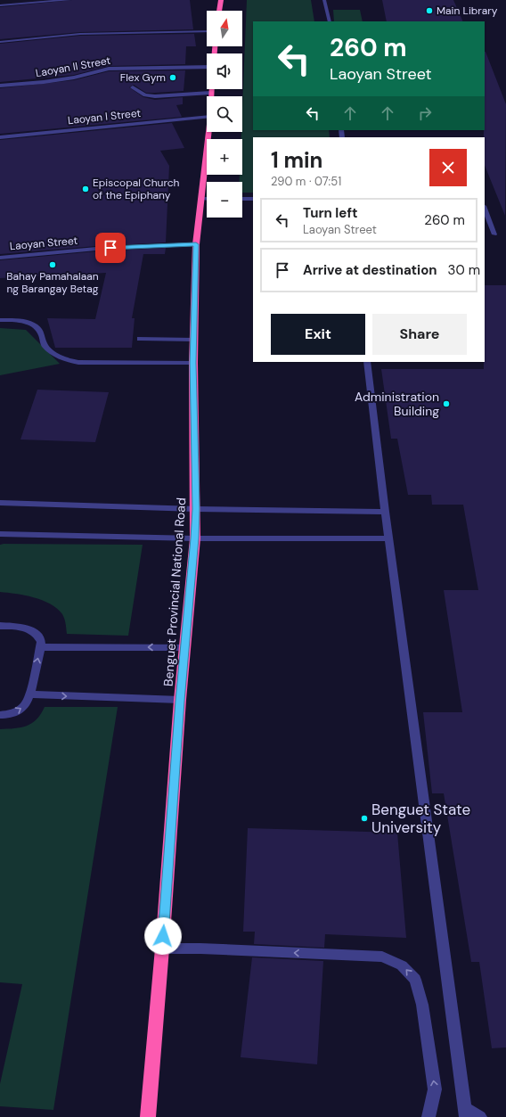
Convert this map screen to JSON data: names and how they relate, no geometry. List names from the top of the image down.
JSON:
{
  "streets": {
    "highway": ["Benguet Provincial National Road"],
    "street": ["Laoyan II Street", "Laoyan I Street", "Laoyan Street"]
  },
  "crossings": [
    ["Laoyan Street", "Benguet Provincial National Road"]
  ],
  "places": [
    "Main Library",
    "Flex Gym",
    "Episcopal Church of the Epiphany",
    "Bahay Pamahalaan ng Barangay Betag",
    "Administration Building",
    "Benguet State University"
  ],
  "north": "top",
  "page": {
    "map_buttons": ["+", "−"],
    "turn": ["260 m", "Laoyan Street"],
    "heading": ["1 min", "290 m · 07:51"],
    "list": [
      {
        "name": "Turn left",
        "note": "Laoyan Street",
        "value": "260 m"
      },
      {
        "name": "Arrive at destination",
        "value": "30 m"
      }
    ],
    "buttons": ["Exit", "Share"]
  }
}
